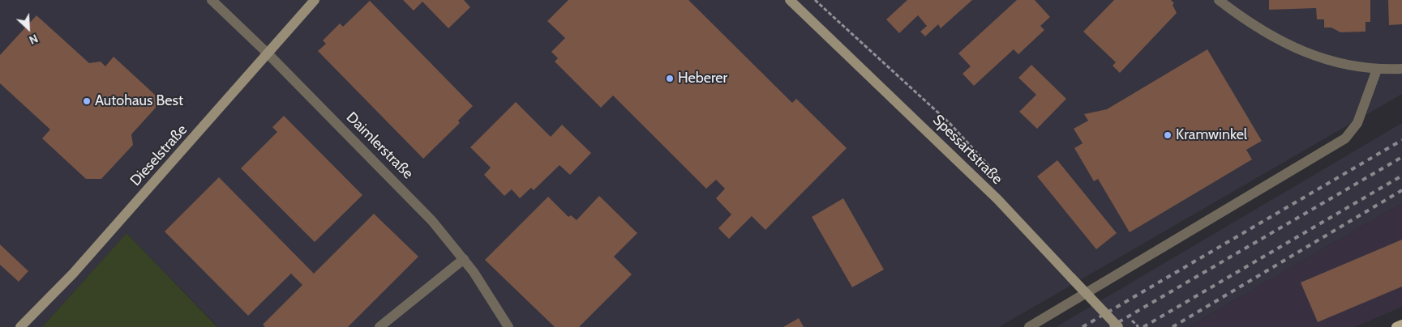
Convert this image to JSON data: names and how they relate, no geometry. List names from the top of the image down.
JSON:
{
  "streets": {
    "main road": ["Spessartstraße", "Dieselstraße"],
    "street": ["Daimlerstraße"]
  },
  "crossings": [
    ["Daimlerstraße", "Dieselstraße"]
  ],
  "places": ["Heberer", "Autohaus Best", "Kramwinkel"],
  "north": "bottom right"
}
